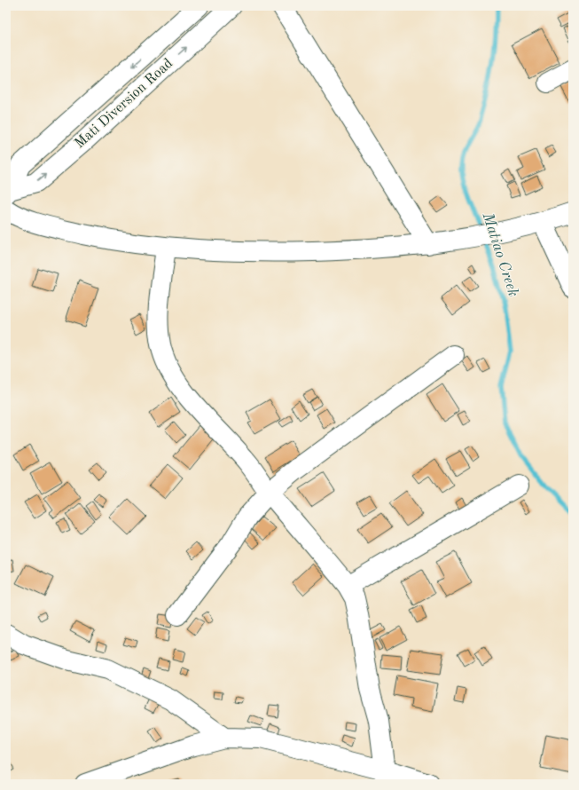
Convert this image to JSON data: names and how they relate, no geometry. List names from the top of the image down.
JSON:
{
  "streets": {
    "main road": ["Mati Diversion Road"]
  },
  "water": ["Matiao Creek"]
}
